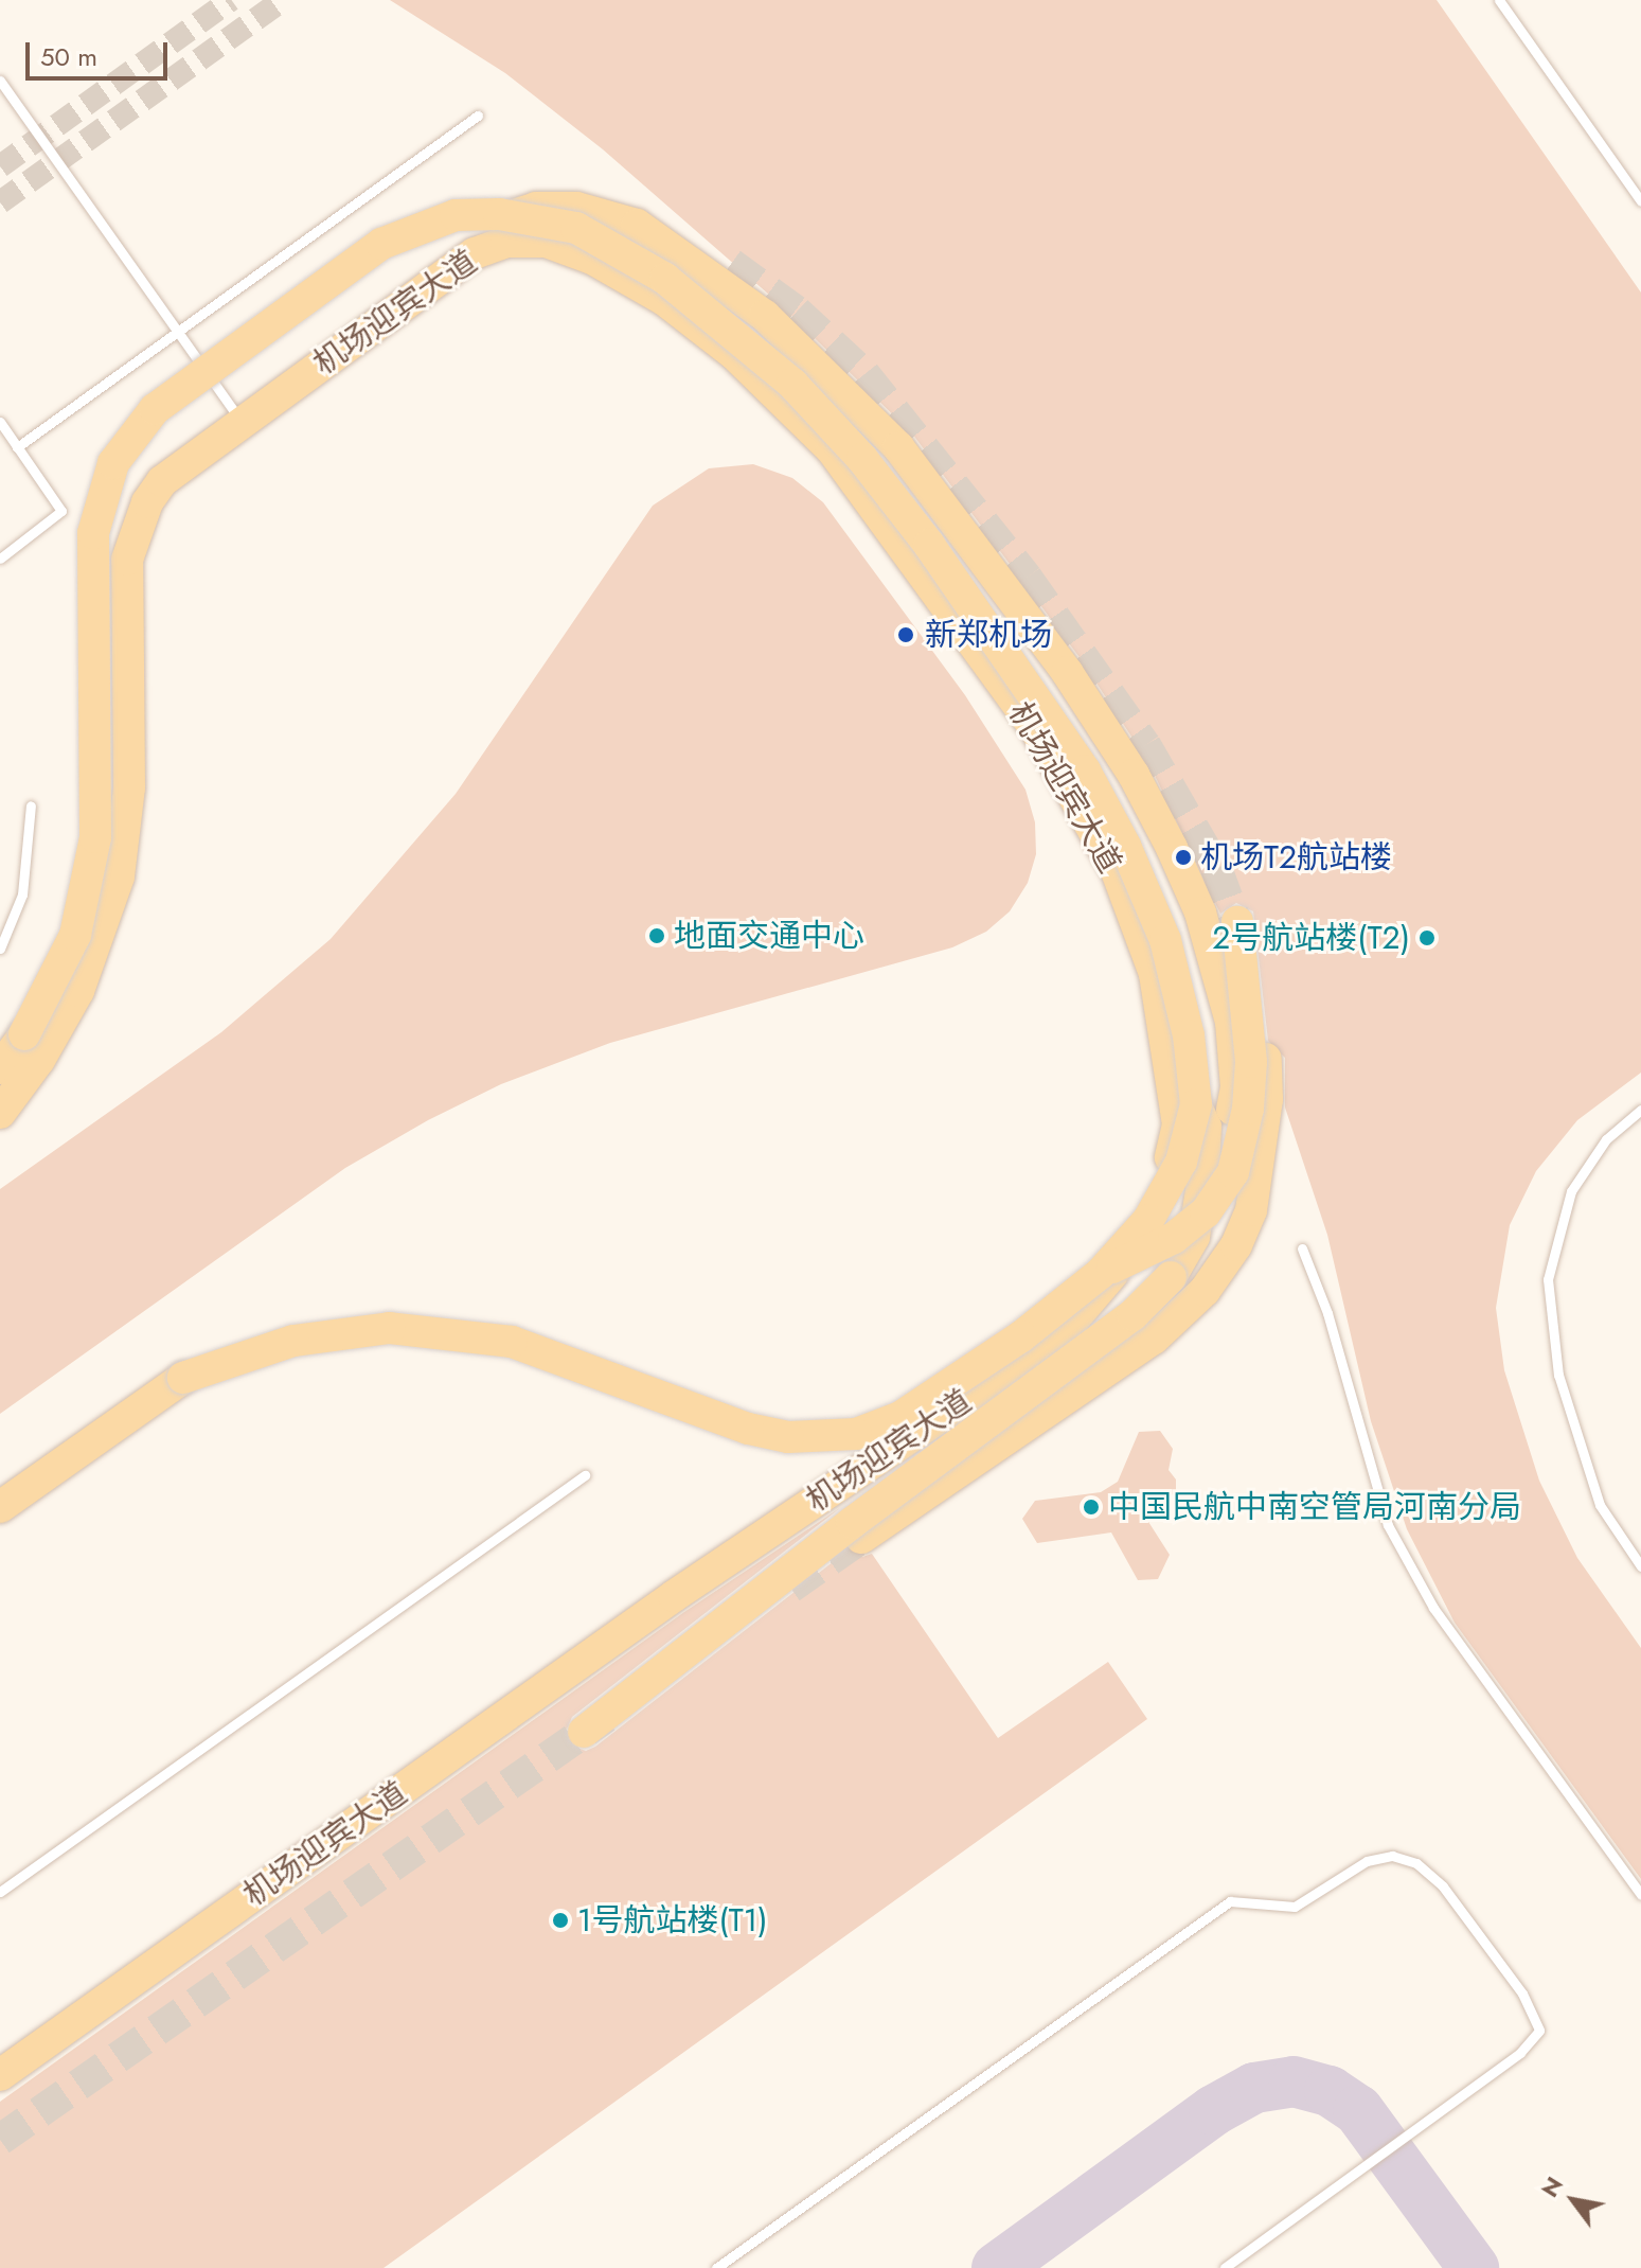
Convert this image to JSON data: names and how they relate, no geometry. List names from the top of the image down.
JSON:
{
  "streets": {
    "main road": ["机场迎宾大道"]
  },
  "places": [
    "新郑机场",
    "机场T2航站楼",
    "地面交通中心",
    "2号航站楼(T2)",
    "中国民航中南空管局河南分局",
    "1号航站楼(T1)"
  ],
  "scale_bar": "50 m",
  "north": "top left"
}
